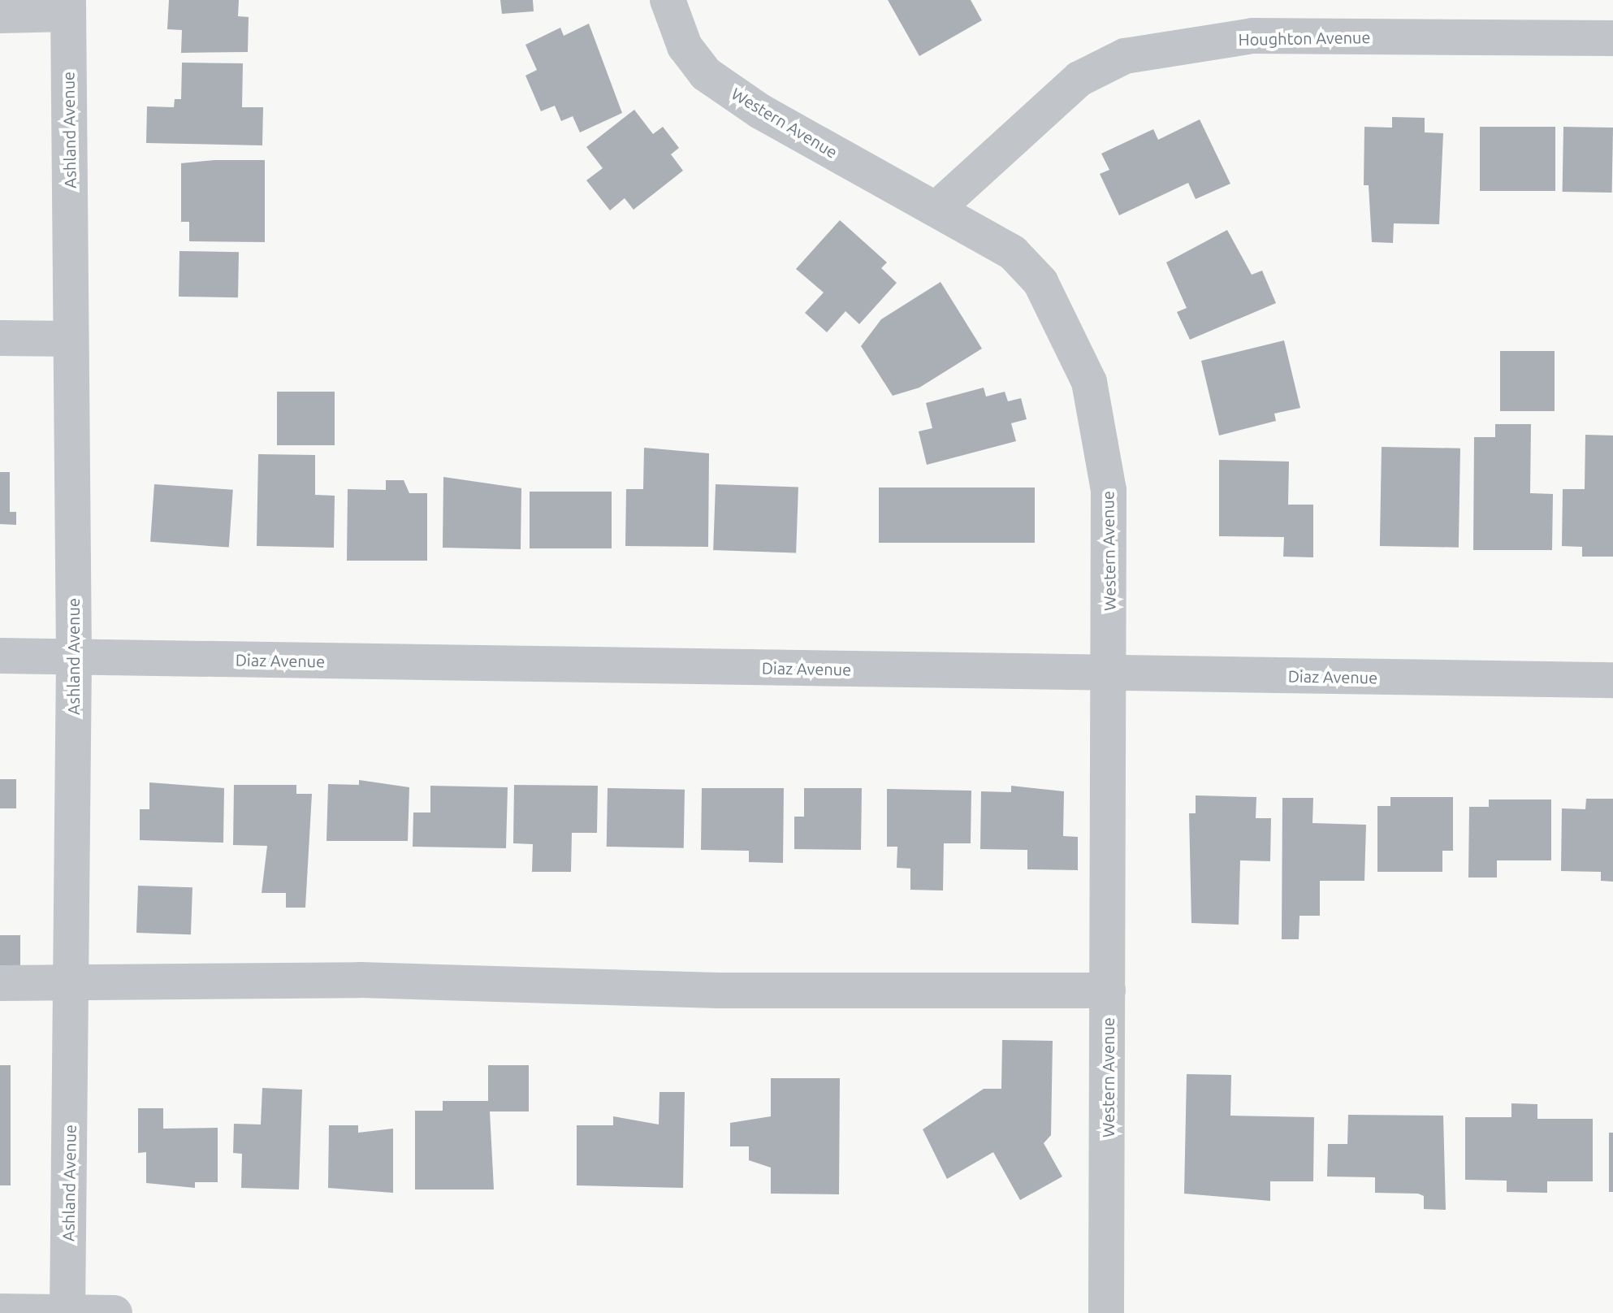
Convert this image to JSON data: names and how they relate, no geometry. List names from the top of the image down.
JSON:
{
  "streets": {
    "street": [
      "Houghton Avenue",
      "Western Avenue",
      "Ashland Avenue",
      "Diaz Avenue"
    ]
  },
  "crossings": [
    ["Houghton Avenue", "Western Avenue"],
    ["Western Avenue", "Diaz Avenue"],
    ["Ashland Avenue", "Diaz Avenue"]
  ]
}
